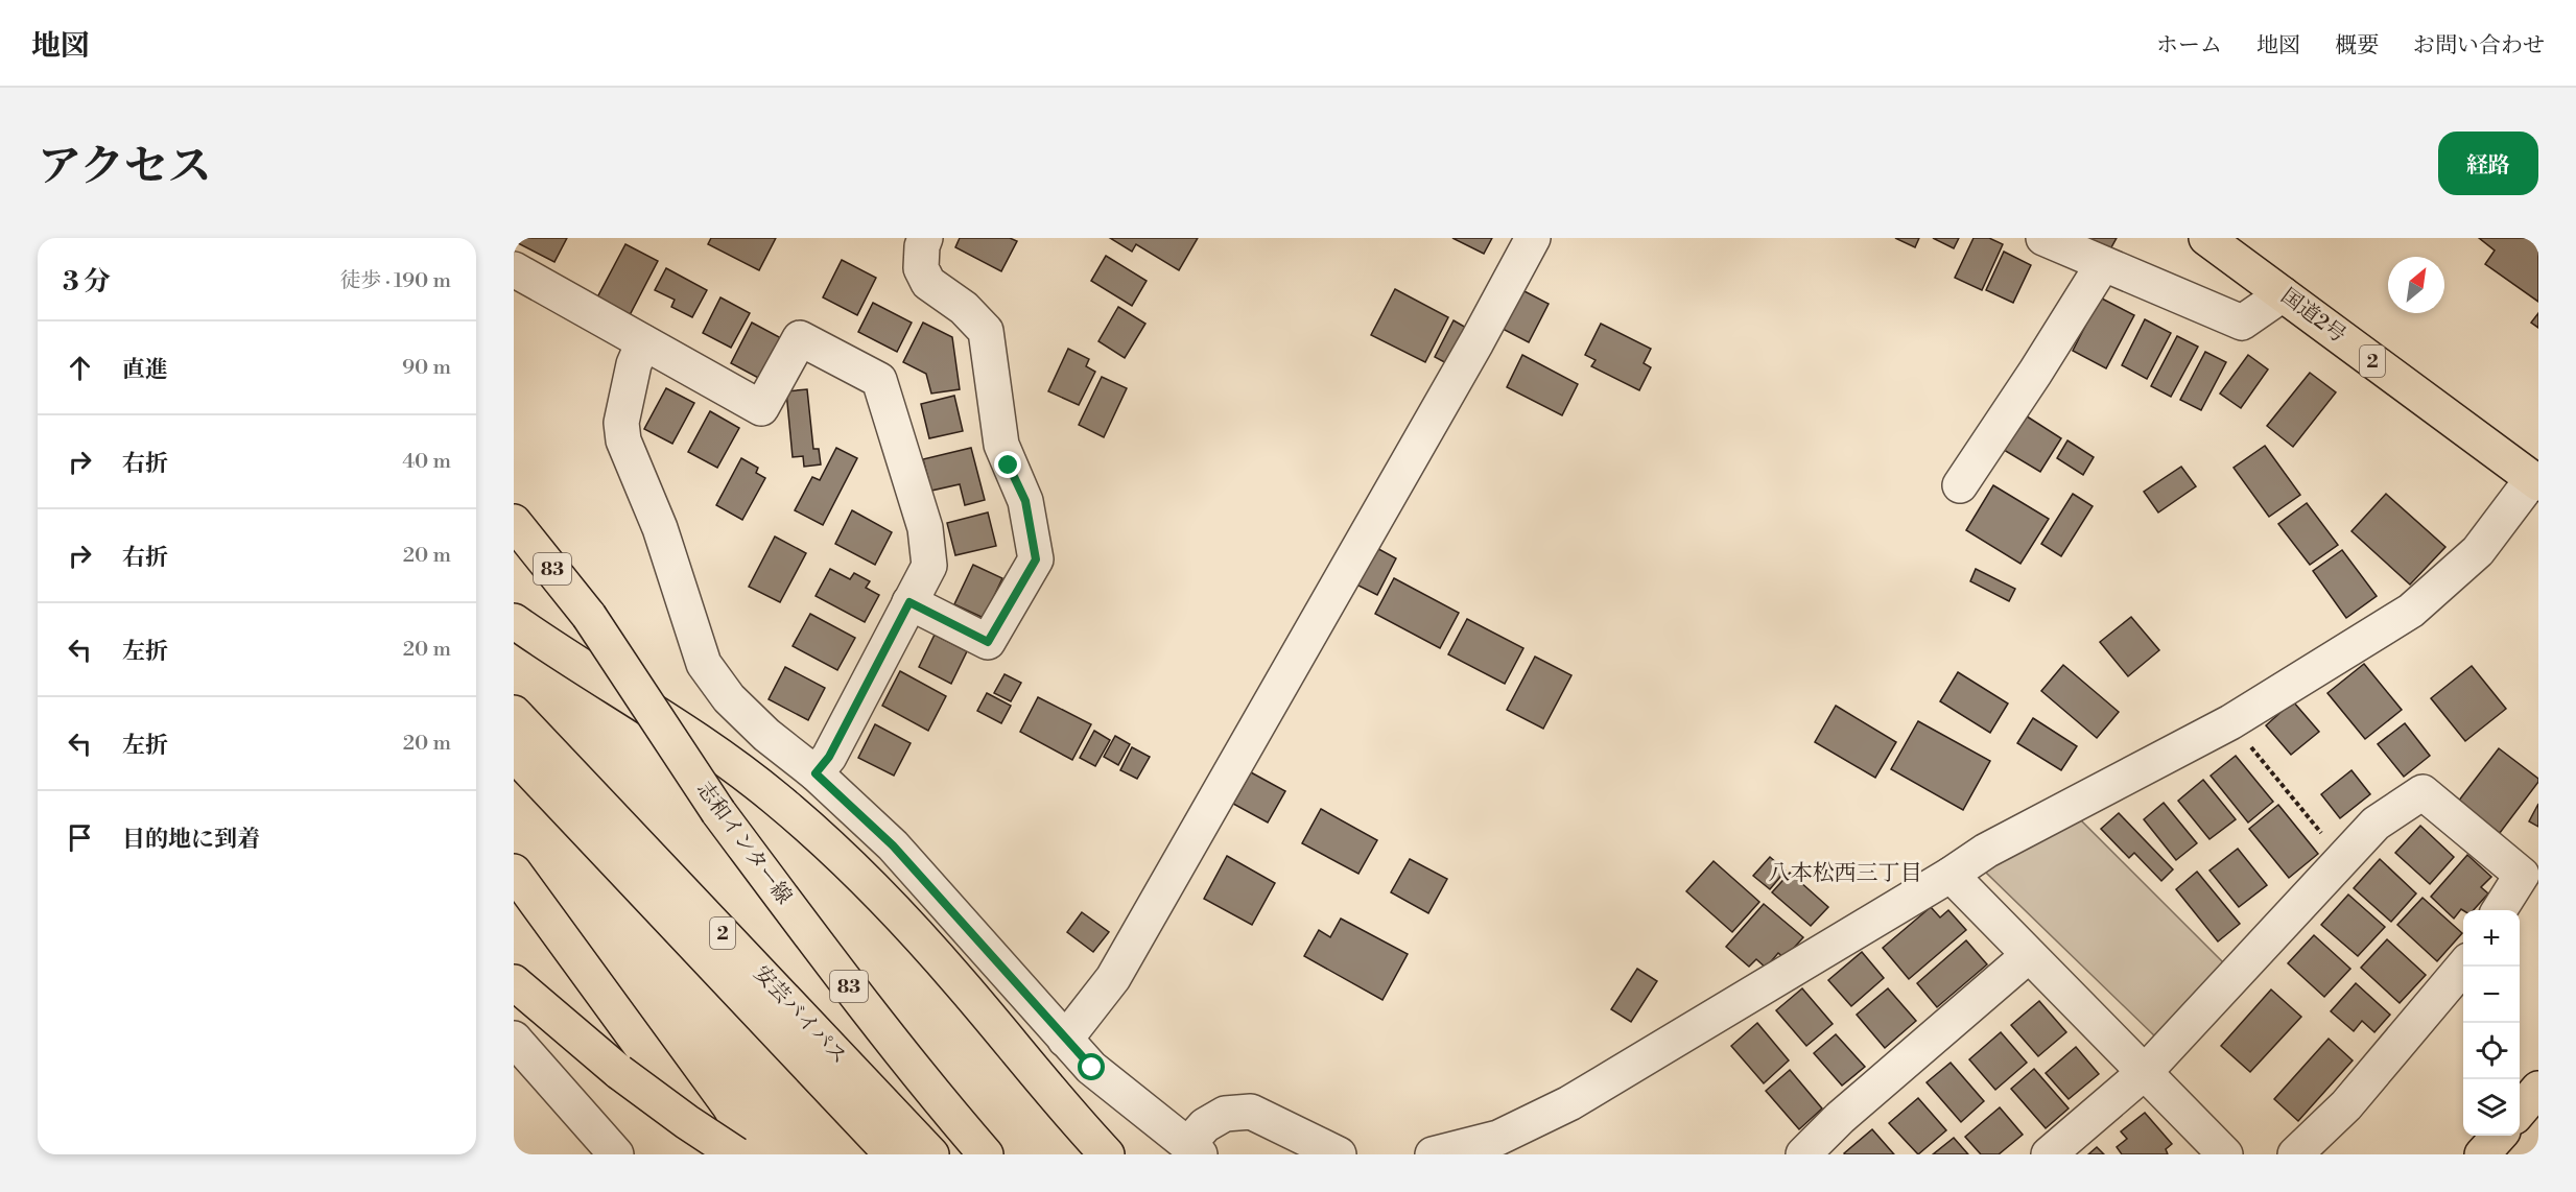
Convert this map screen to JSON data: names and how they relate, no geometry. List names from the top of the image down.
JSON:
{
  "streets": {
    "main road": [
      "国道2号",
      "2",
      "83",
      "志和インター線",
      "安芸バイパス"
    ]
  },
  "districts": ["八本松西三丁目"],
  "north": "top right",
  "page": {
    "header": "地図",
    "nav": [
      "ホーム",
      "地図",
      "概要",
      "お問い合わせ"
    ],
    "title": "アクセス",
    "buttons": "経路",
    "heading": ["3 分", "徒歩 · 190 m"],
    "list": [
      ["直進", "90 m"],
      ["右折", "40 m"],
      ["右折", "20 m"],
      ["左折", "20 m"],
      ["左折", "20 m"],
      "目的地に到着"
    ],
    "map_buttons": ["+", "−"]
  }
}
